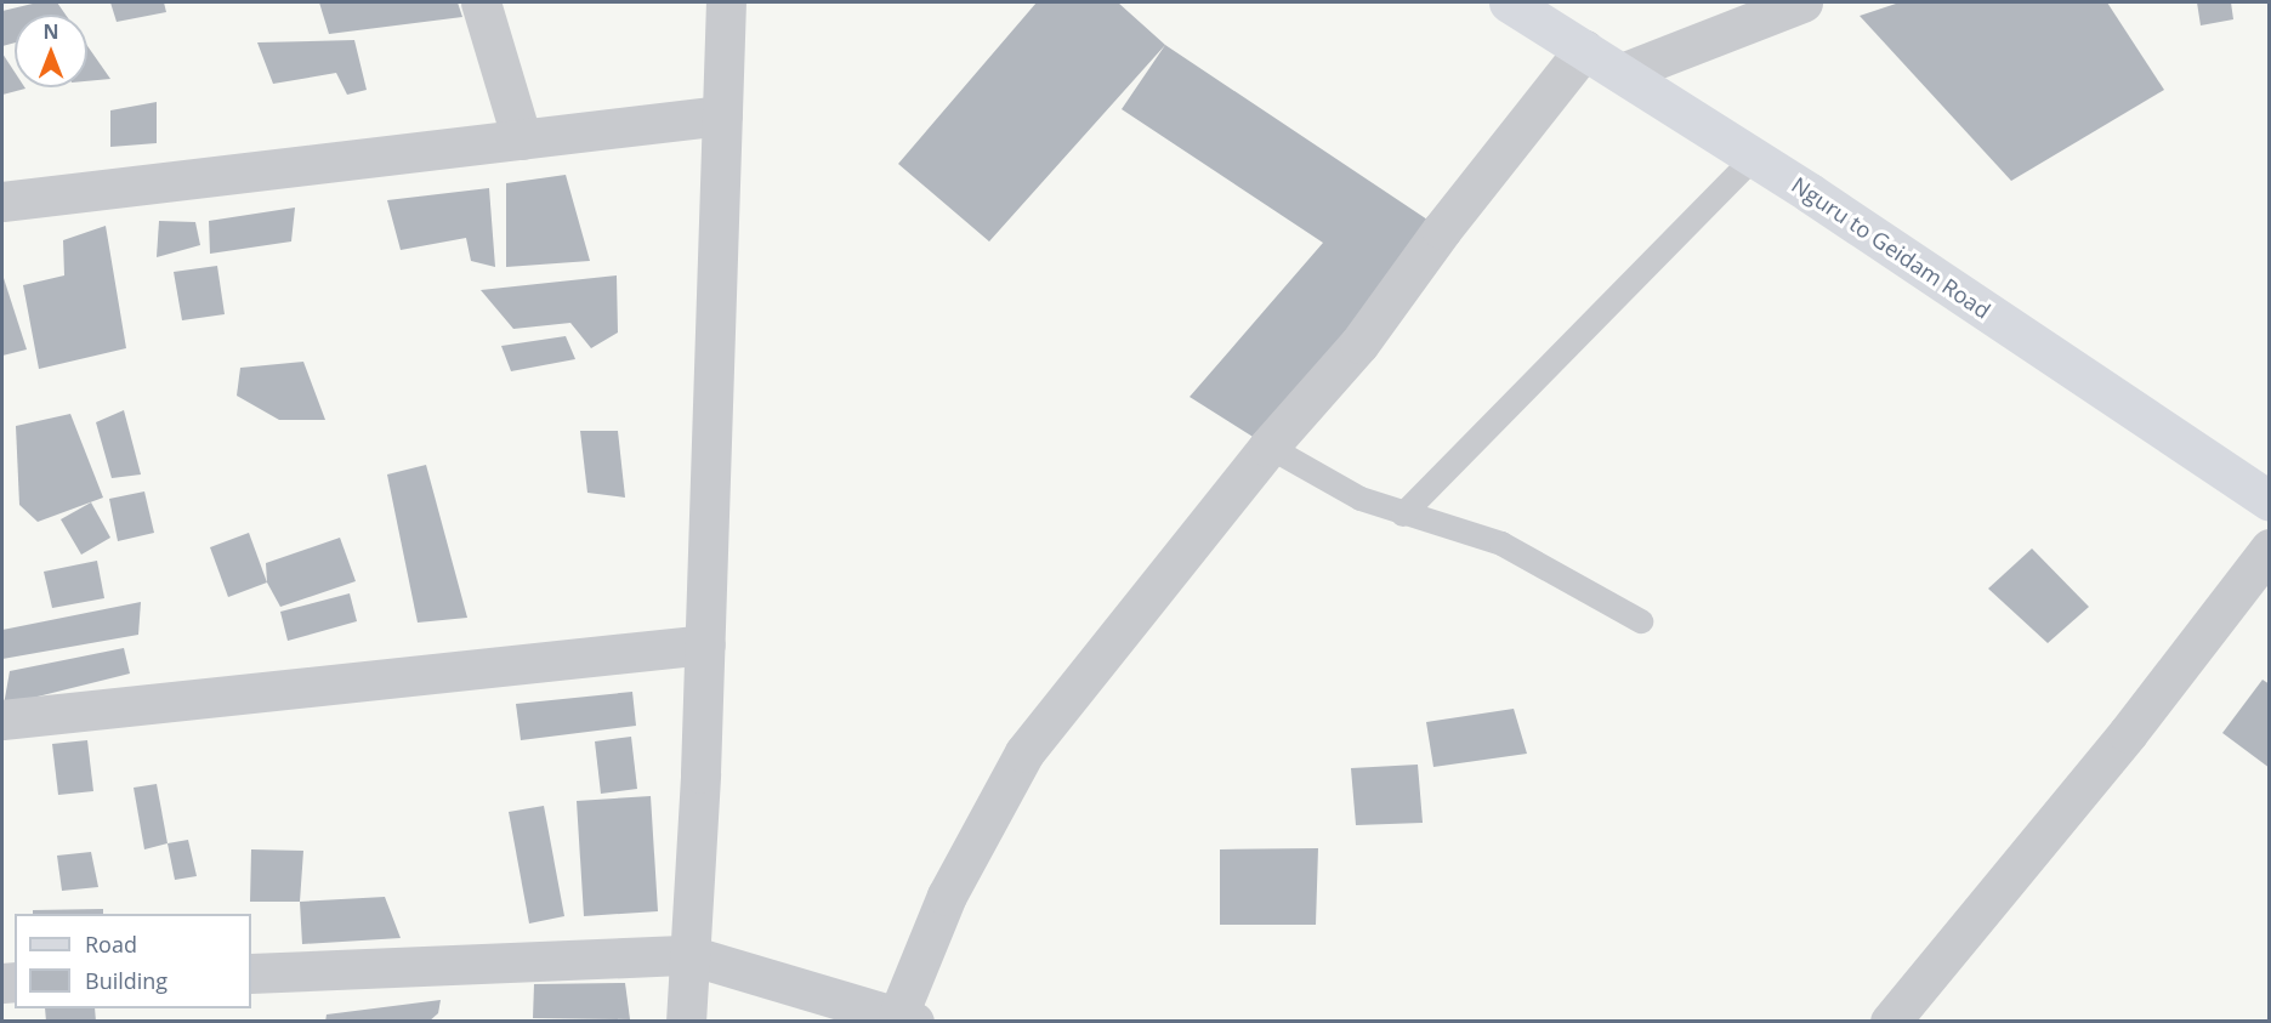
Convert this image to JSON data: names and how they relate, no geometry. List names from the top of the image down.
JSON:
{
  "streets": {
    "main road": ["Nguru to Geidam Road"]
  },
  "legend": ["Road", "Building"],
  "north": "top"
}
